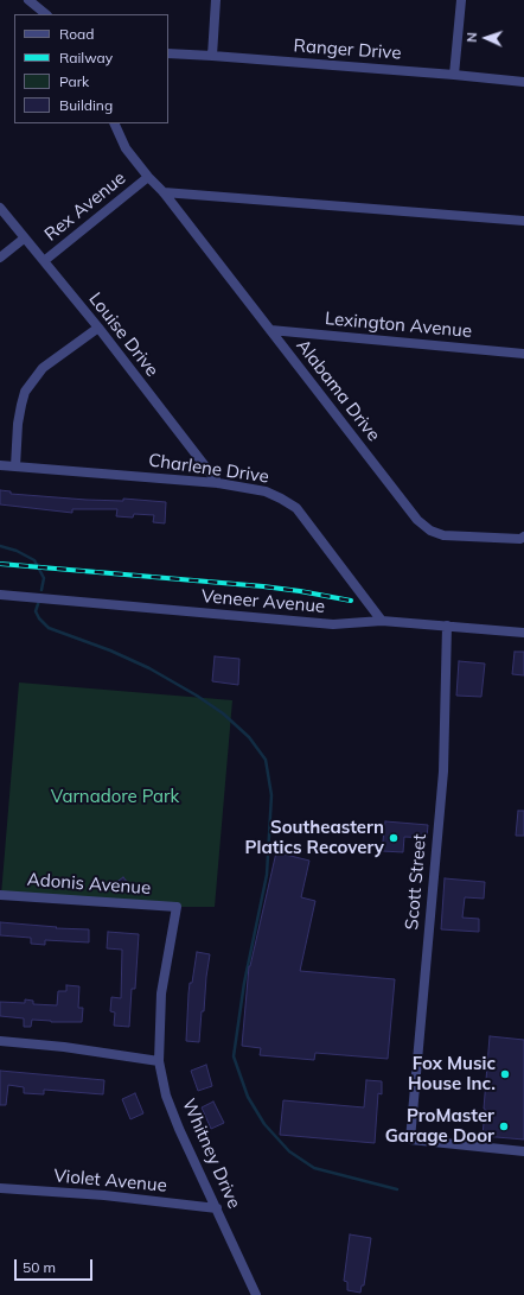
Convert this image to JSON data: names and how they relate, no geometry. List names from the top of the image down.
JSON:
{
  "streets": {
    "street": [
      "Ranger Drive",
      "Rex Avenue",
      "Lexington Avenue",
      "Louise Drive",
      "Alabama Drive",
      "Charlene Drive",
      "Veneer Avenue",
      "Scott Street",
      "Adonis Avenue",
      "Whitney Drive",
      "Violet Avenue"
    ]
  },
  "crossings": [
    ["Rex Avenue", "Louise Drive"],
    ["Rex Avenue", "Alabama Drive"],
    ["Lexington Avenue", "Alabama Drive"],
    ["Louise Drive", "Charlene Drive"],
    ["Charlene Drive", "Veneer Avenue"],
    ["Veneer Avenue", "Scott Street"],
    ["Adonis Avenue", "Whitney Drive"],
    ["Whitney Drive", "Violet Avenue"]
  ],
  "parks": ["Varnadore Park"],
  "places": ["Southeastern Platics Recovery", "Fox Music House Inc.", "ProMaster Garage Door"],
  "legend": [
    "Road",
    "Railway",
    "Park",
    "Building"
  ],
  "scale_bar": "50 m",
  "north": "left"
}
